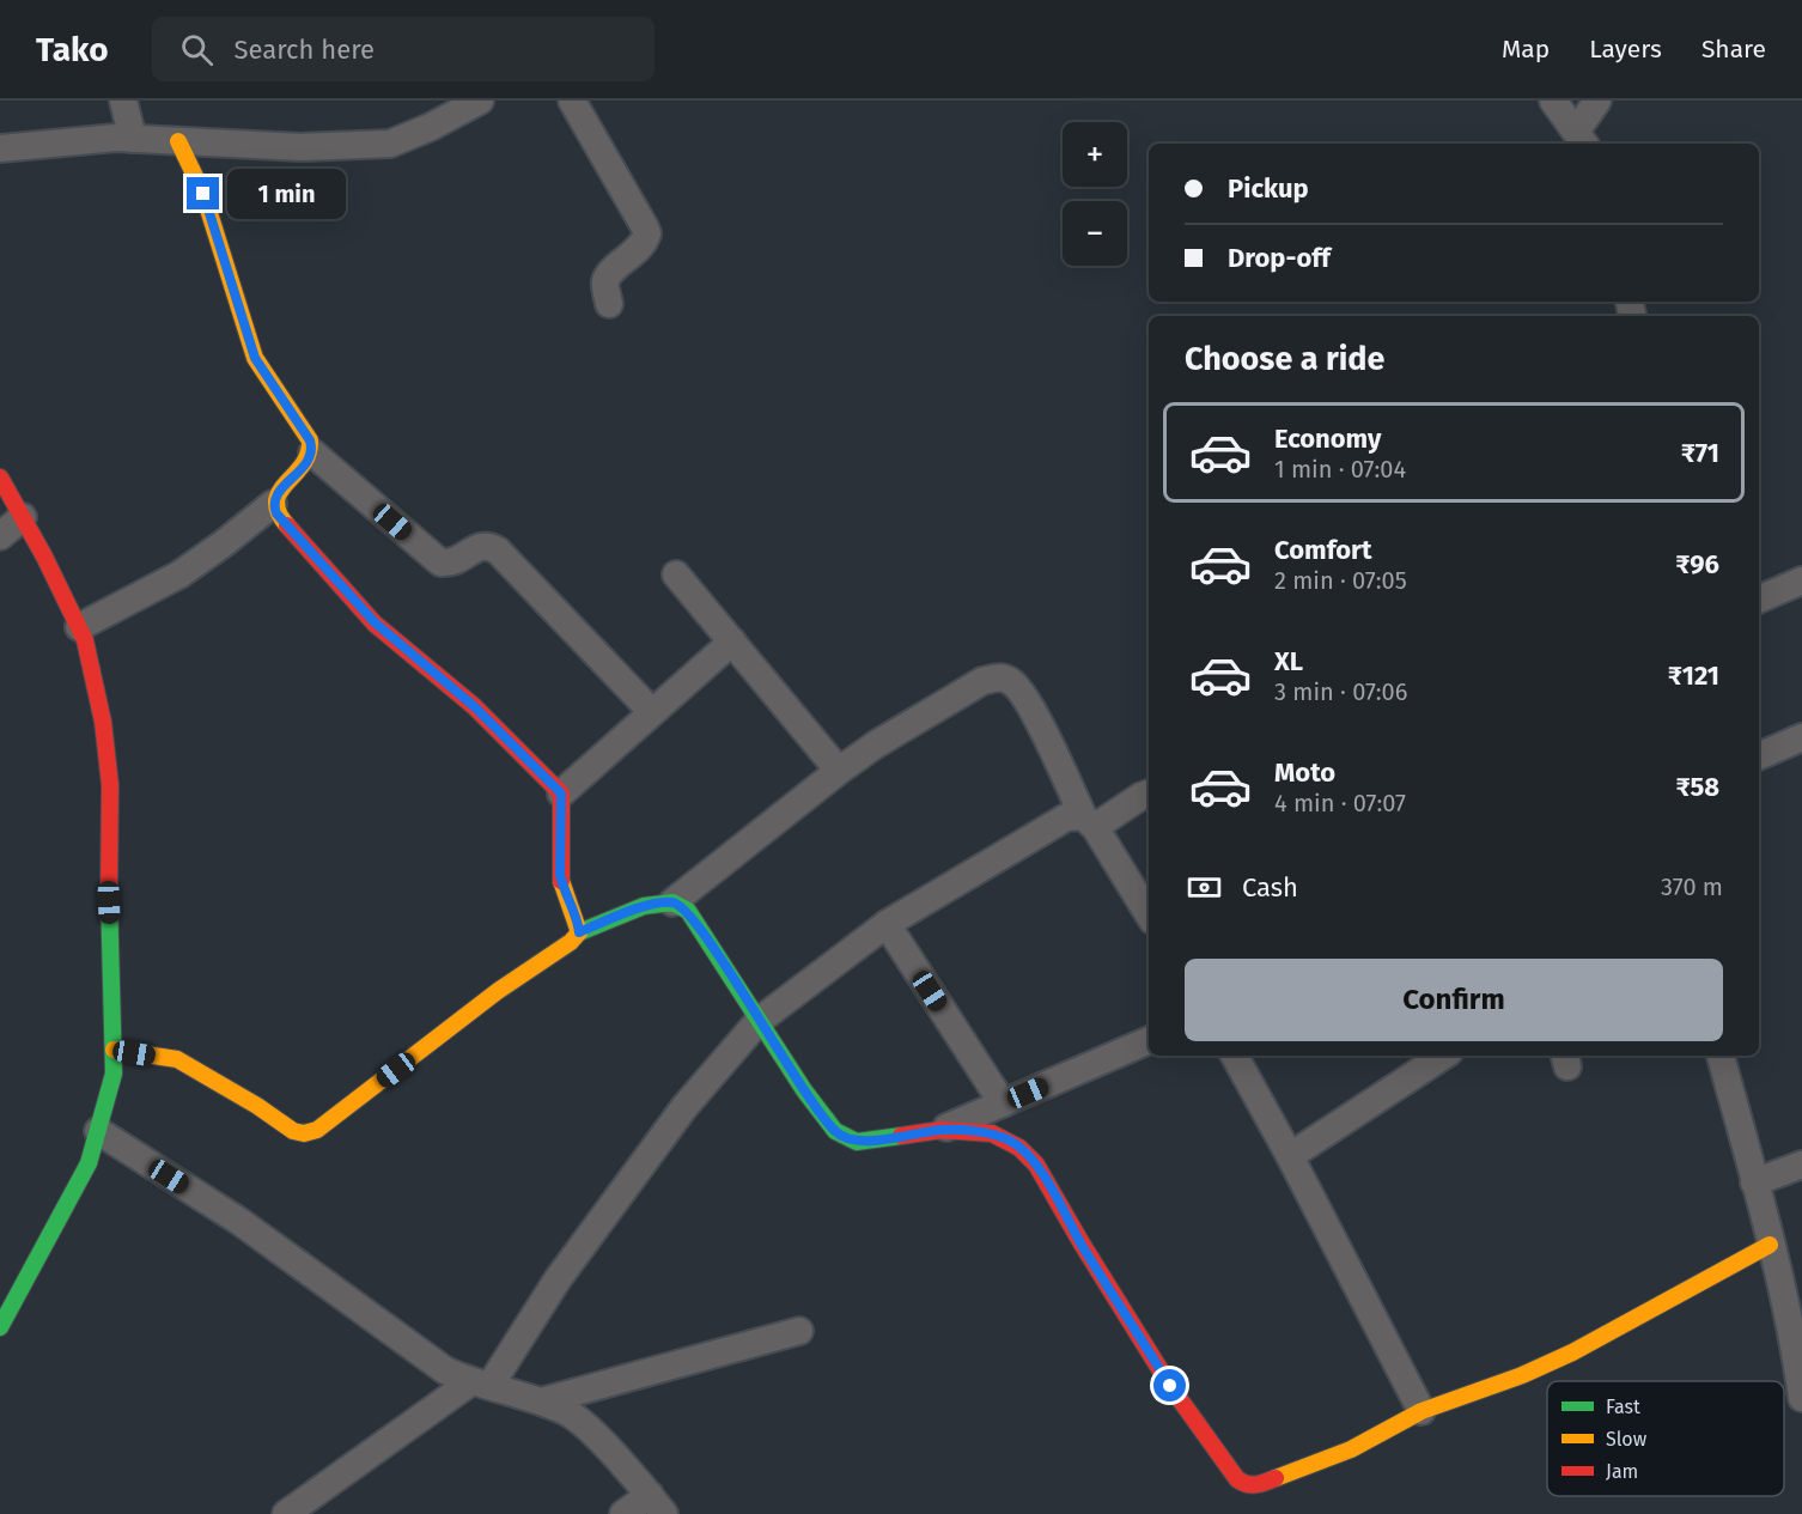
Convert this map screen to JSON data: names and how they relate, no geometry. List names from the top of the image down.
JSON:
{
  "legend": ["Fast", "Slow", "Jam"],
  "page": {
    "header": "Tako",
    "search": "Search here",
    "nav": ["Map", "Layers", "Share"],
    "map_buttons": ["+", "−"],
    "banner": ["Pickup", "Drop-off"],
    "bubble": "1 min",
    "heading": "Choose a ride",
    "list": [
      {
        "name": "Economy",
        "note": "1 min · 07:04",
        "value": "₹71"
      },
      {
        "name": "Comfort",
        "note": "2 min · 07:05",
        "value": "₹96"
      },
      {
        "name": "XL",
        "note": "3 min · 07:06",
        "value": "₹121"
      },
      {
        "name": "Moto",
        "note": "4 min · 07:07",
        "value": "₹58"
      }
    ],
    "pay": ["Cash", "370 m"],
    "buttons": "Confirm"
  }
}
